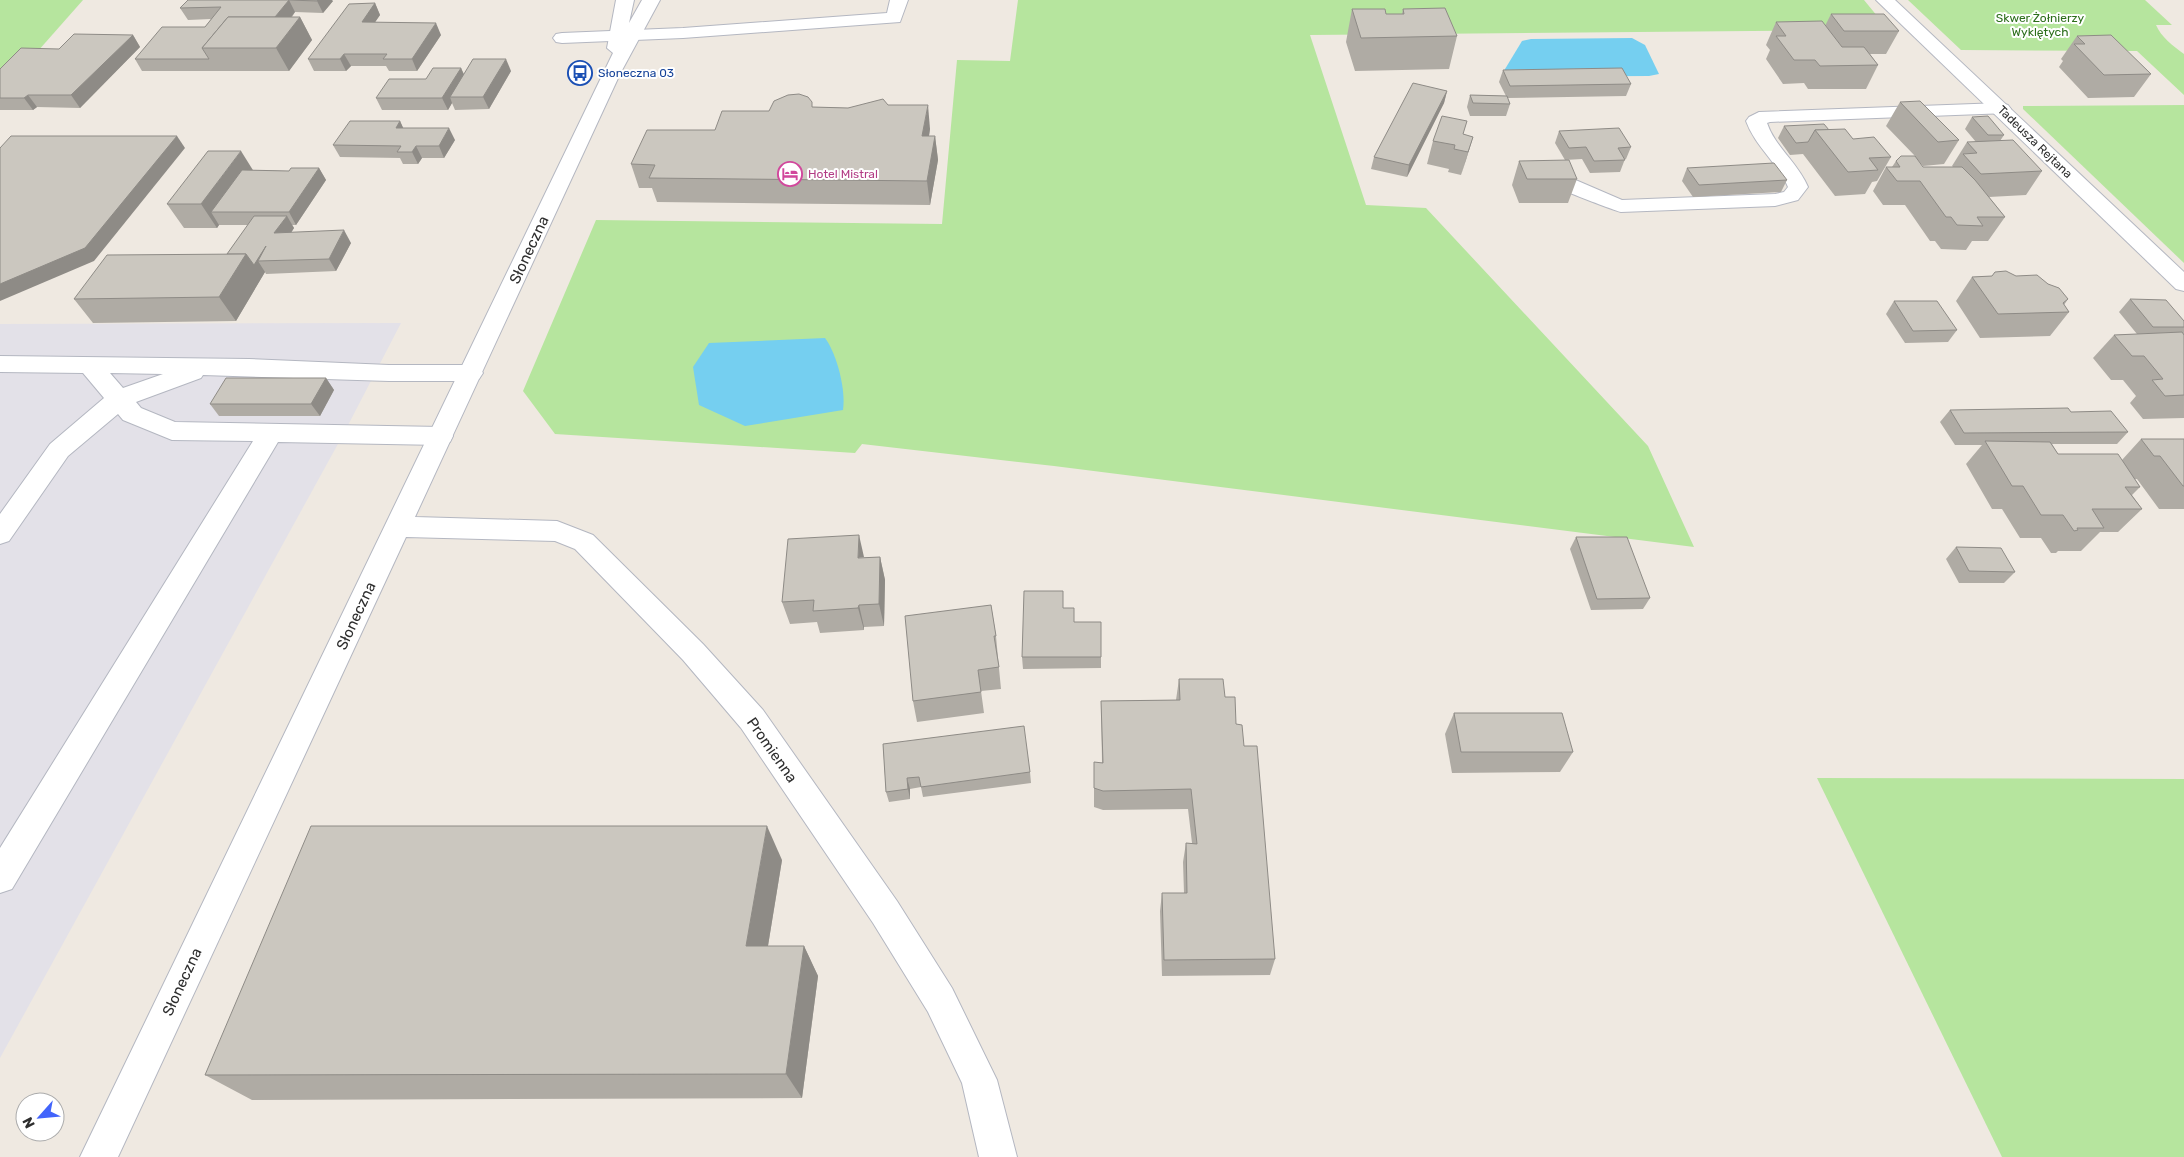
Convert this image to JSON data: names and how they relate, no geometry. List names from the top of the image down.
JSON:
{
  "streets": {
    "street": ["Tadeusza Rejtana", "Słoneczna", "Promienna"]
  },
  "crossings": [
    ["Słoneczna", "Promienna"]
  ],
  "parks": ["Skwer Żołnierzy Wyklętych"],
  "places": {
    "bus stop": ["Słoneczna 03"],
    "hotel": ["Hotel Mistral"]
  },
  "north": "bottom left"
}
